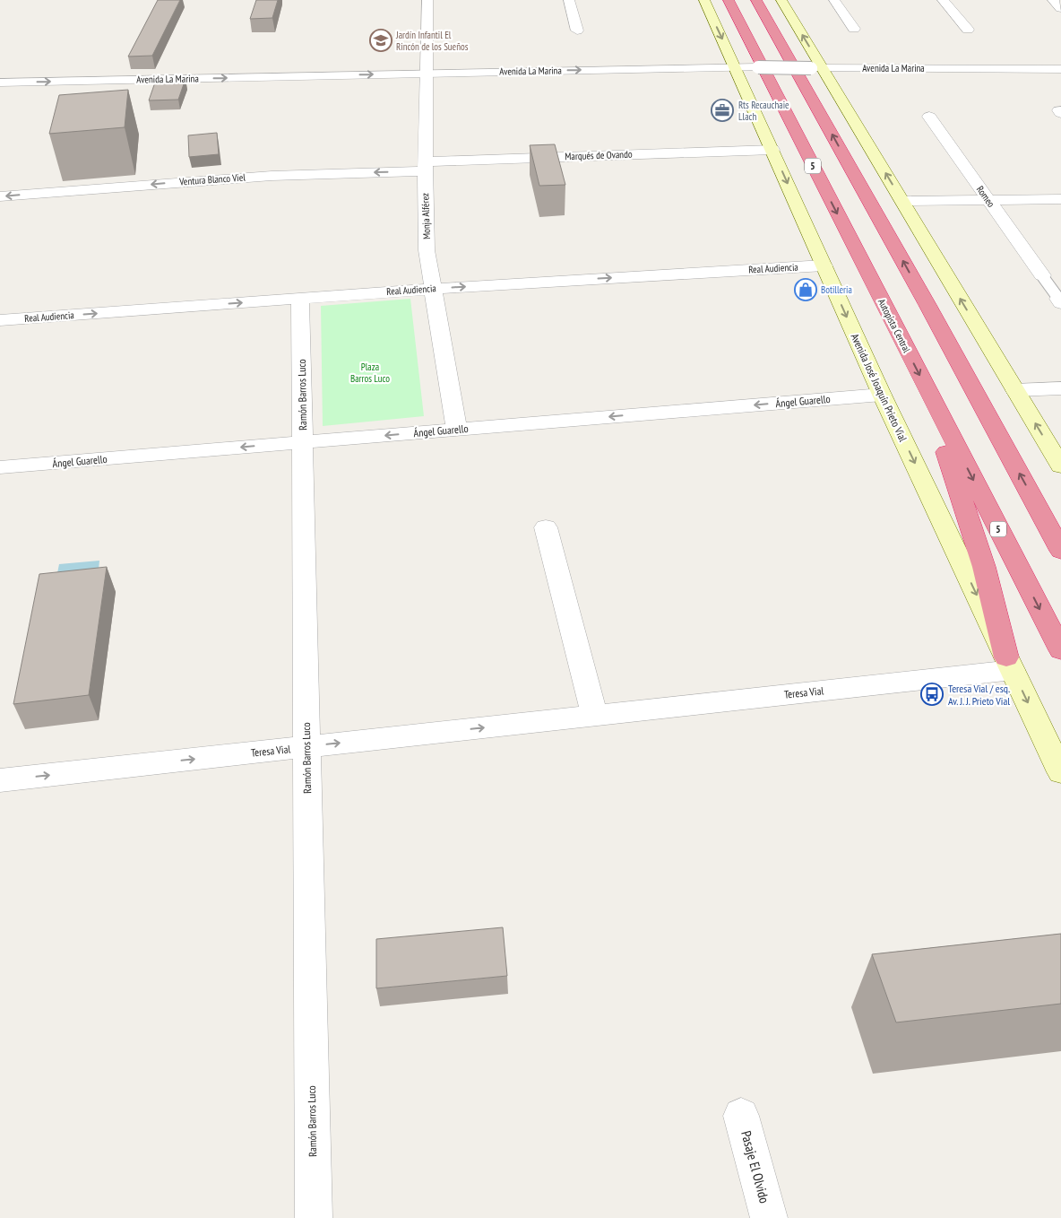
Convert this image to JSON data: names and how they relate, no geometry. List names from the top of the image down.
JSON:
{
  "streets": {
    "highway": ["5", "Autopista Central"],
    "main road": ["Avenida José Joaquín Prieto Vial"],
    "street": [
      "Avenida La Marina",
      "Marqués de Ovando",
      "Ventura Blanco Viel",
      "Romeo",
      "Monja Alférez",
      "Real Audiencia",
      "Ramón Barros Luco",
      "Ángel Guarello",
      "Teresa Vial",
      "Pasaje El Olvido"
    ]
  },
  "crossings": [
    ["Avenida La Marina", "Monja Alférez"],
    ["Avenida La Marina", "Avenida José Joaquín Prieto Vial"],
    ["Marqués de Ovando", "Ventura Blanco Viel"],
    ["Marqués de Ovando", "Monja Alférez"],
    ["Marqués de Ovando", "Avenida José Joaquín Prieto Vial"],
    ["Ventura Blanco Viel", "Monja Alférez"],
    ["Monja Alférez", "Real Audiencia"],
    ["Monja Alférez", "Ángel Guarello"],
    ["Real Audiencia", "Avenida José Joaquín Prieto Vial"],
    ["Real Audiencia", "Ramón Barros Luco"],
    ["Avenida José Joaquín Prieto Vial", "Ángel Guarello"],
    ["Avenida José Joaquín Prieto Vial", "Teresa Vial"],
    ["Ramón Barros Luco", "Ángel Guarello"],
    ["Ramón Barros Luco", "Teresa Vial"]
  ],
  "one_way": [
    "Avenida La Marina",
    "Ventura Blanco Viel",
    "Real Audiencia",
    "Ángel Guarello",
    "Teresa Vial"
  ],
  "parks": ["Plaza Barros Luco"],
  "places": {
    "school or university": ["Jardín Infantil El Rincón de los Sueños"],
    "office": ["Rts Recauchaie Llach"],
    "shop": ["Botilleria"],
    "bus stop": ["Teresa Vial / esq. Av. J. J. Prieto Vial"]
  }
}
